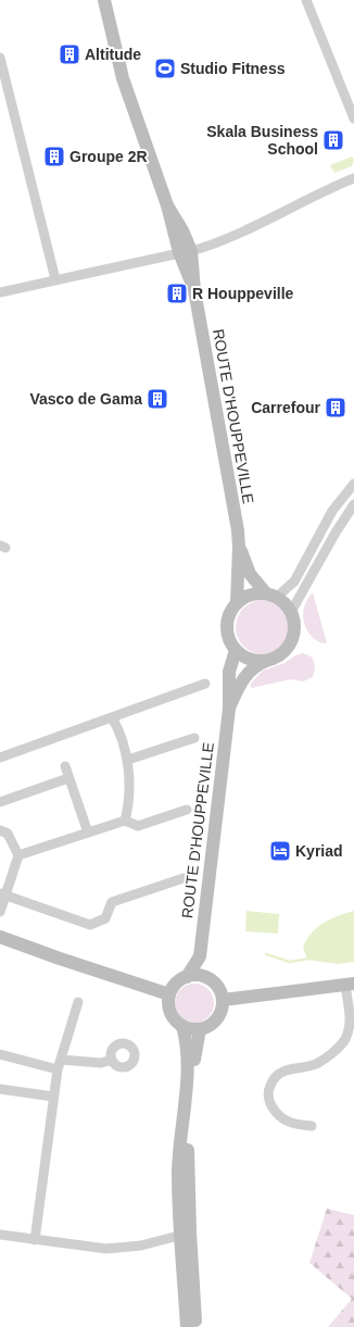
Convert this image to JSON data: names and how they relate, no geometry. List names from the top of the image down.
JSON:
{
  "streets": {
    "street": ["ROUTE D'HOUPPEVILLE"]
  },
  "places": {
    "building": [
      "Altitude",
      "Skala Business School",
      "Groupe 2R",
      "R Houppeville",
      "Vasco de Gama",
      "Carrefour"
    ],
    "sports": ["Studio Fitness"],
    "hotel": ["Kyriad"]
  }
}
